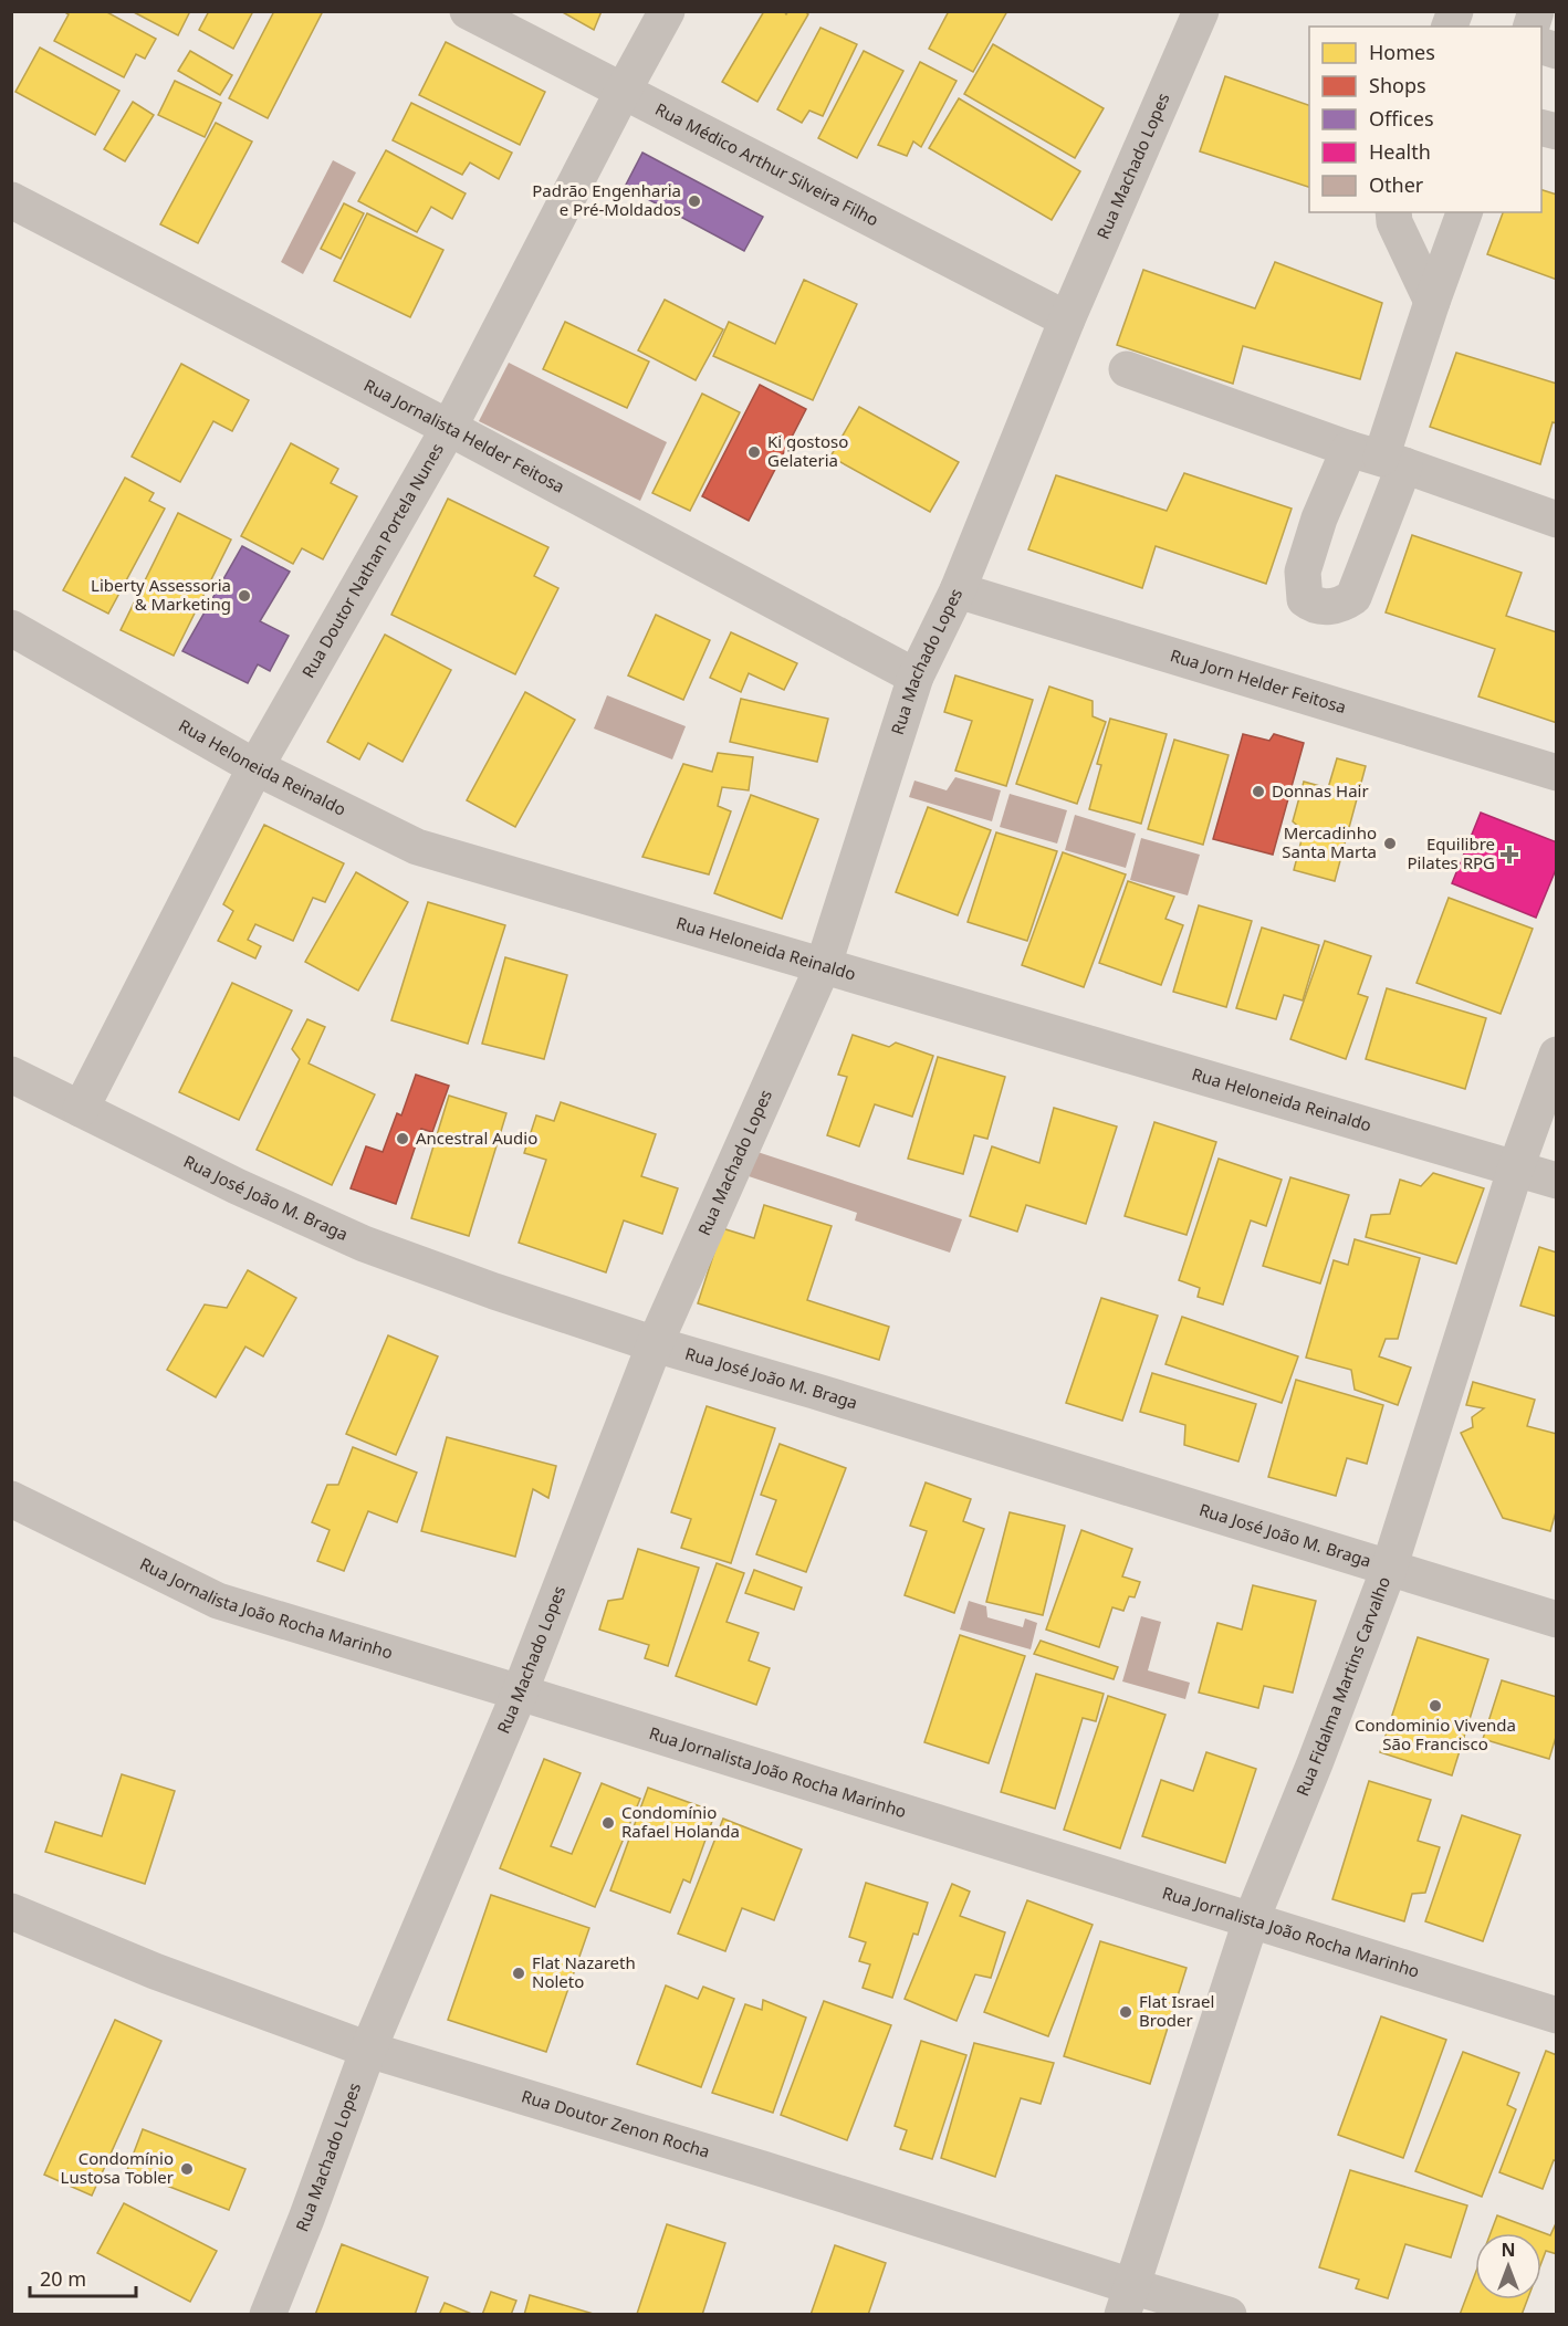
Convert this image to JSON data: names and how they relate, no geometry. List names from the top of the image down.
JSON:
{
  "streets": {
    "street": [
      "Rua Médico Arthur Silveira Filho",
      "Rua Machado Lopes",
      "Rua Jornalista Helder Feitosa",
      "Rua Doutor Nathan Portela Nunes",
      "Rua Jorn Helder Feitosa",
      "Rua Heloneida Reinaldo",
      "Rua José João M. Braga",
      "Rua Jornalista João Rocha Marinho",
      "Rua Fidalma Martins Carvalho",
      "Rua Doutor Zenon Rocha"
    ]
  },
  "crossings": [
    ["Rua Médico Arthur Silveira Filho", "Rua Machado Lopes"],
    ["Rua Médico Arthur Silveira Filho", "Rua Doutor Nathan Portela Nunes"],
    ["Rua Machado Lopes", "Rua Jornalista Helder Feitosa"],
    ["Rua Machado Lopes", "Rua Jorn Helder Feitosa"],
    ["Rua Machado Lopes", "Rua Heloneida Reinaldo"],
    ["Rua Machado Lopes", "Rua José João M. Braga"],
    ["Rua Machado Lopes", "Rua Jornalista João Rocha Marinho"],
    ["Rua Machado Lopes", "Rua Doutor Zenon Rocha"],
    ["Rua Jornalista Helder Feitosa", "Rua Doutor Nathan Portela Nunes"],
    ["Rua Doutor Nathan Portela Nunes", "Rua Heloneida Reinaldo"],
    ["Rua Doutor Nathan Portela Nunes", "Rua José João M. Braga"],
    ["Rua Heloneida Reinaldo", "Rua Fidalma Martins Carvalho"],
    ["Rua José João M. Braga", "Rua Fidalma Martins Carvalho"],
    ["Rua Jornalista João Rocha Marinho", "Rua Fidalma Martins Carvalho"],
    ["Rua Fidalma Martins Carvalho", "Rua Doutor Zenon Rocha"]
  ],
  "places": {
    "other": [
      "Padrão Engenharia e Pré-Moldados",
      "Ki gostoso Gelateria",
      "Liberty Assessoria & Marketing",
      "Donnas Hair",
      "Mercadinho Santa Marta",
      "Ancestral Audio",
      "Condominio Vivenda São Francisco",
      "Condomínio Rafael Holanda",
      "Flat Nazareth Noleto",
      "Flat Israel Broder",
      "Condomínio Lustosa Tobler"
    ],
    "health": ["Equilibre Pilates RPG"]
  },
  "legend": [
    "Homes",
    "Shops",
    "Offices",
    "Health",
    "Other"
  ],
  "scale_bar": "20 m",
  "north": "top"
}
